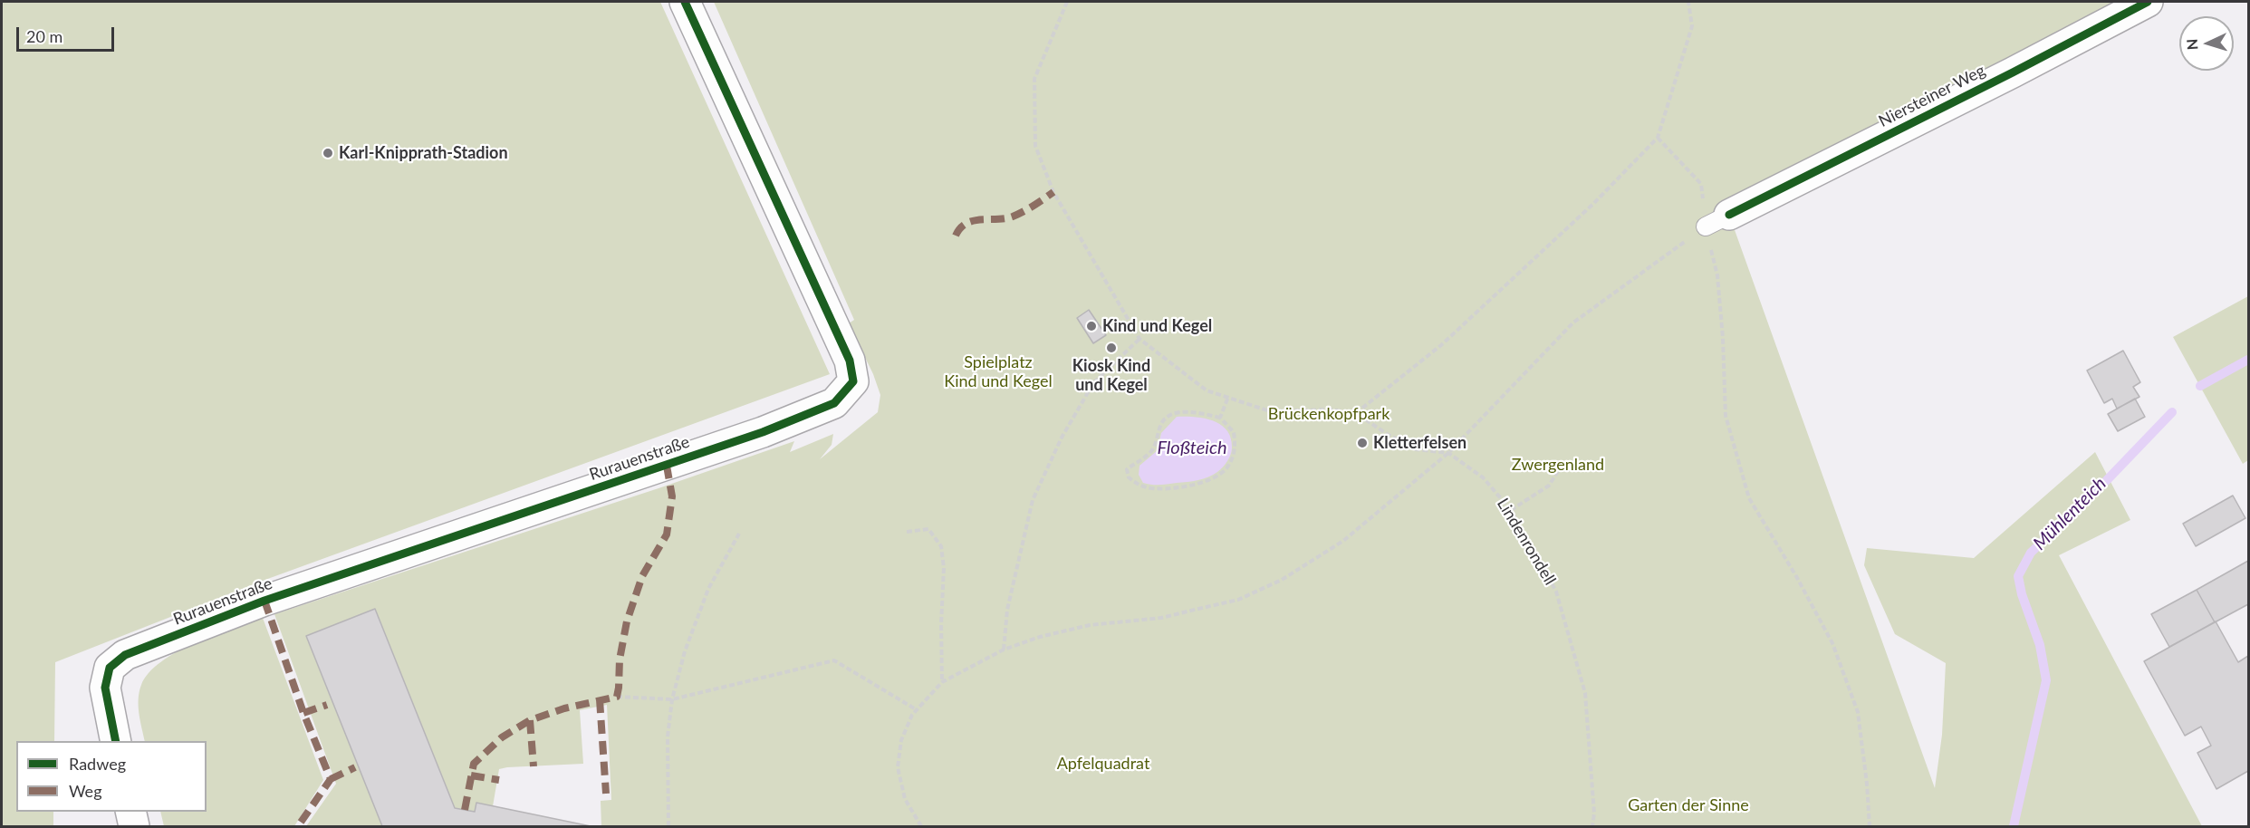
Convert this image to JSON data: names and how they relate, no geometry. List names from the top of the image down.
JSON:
{
  "streets": {
    "street": ["Niersteiner Weg", "Rurauenstraße"],
    "path": ["Lindenrondell"]
  },
  "water": ["Floßteich", "Mühlenteich"],
  "parks": [
    "Spielplatz Kind und Kegel",
    "Brückenkopfpark",
    "Zwergenland",
    "Apfelquadrat",
    "Garten der Sinne"
  ],
  "places": [
    "Karl-Knipprath-Stadion",
    "Kind und Kegel",
    "Kiosk Kind und Kegel",
    "Kletterfelsen"
  ],
  "legend": ["Radweg", "Weg"],
  "scale_bar": "20 m",
  "north": "left"
}
